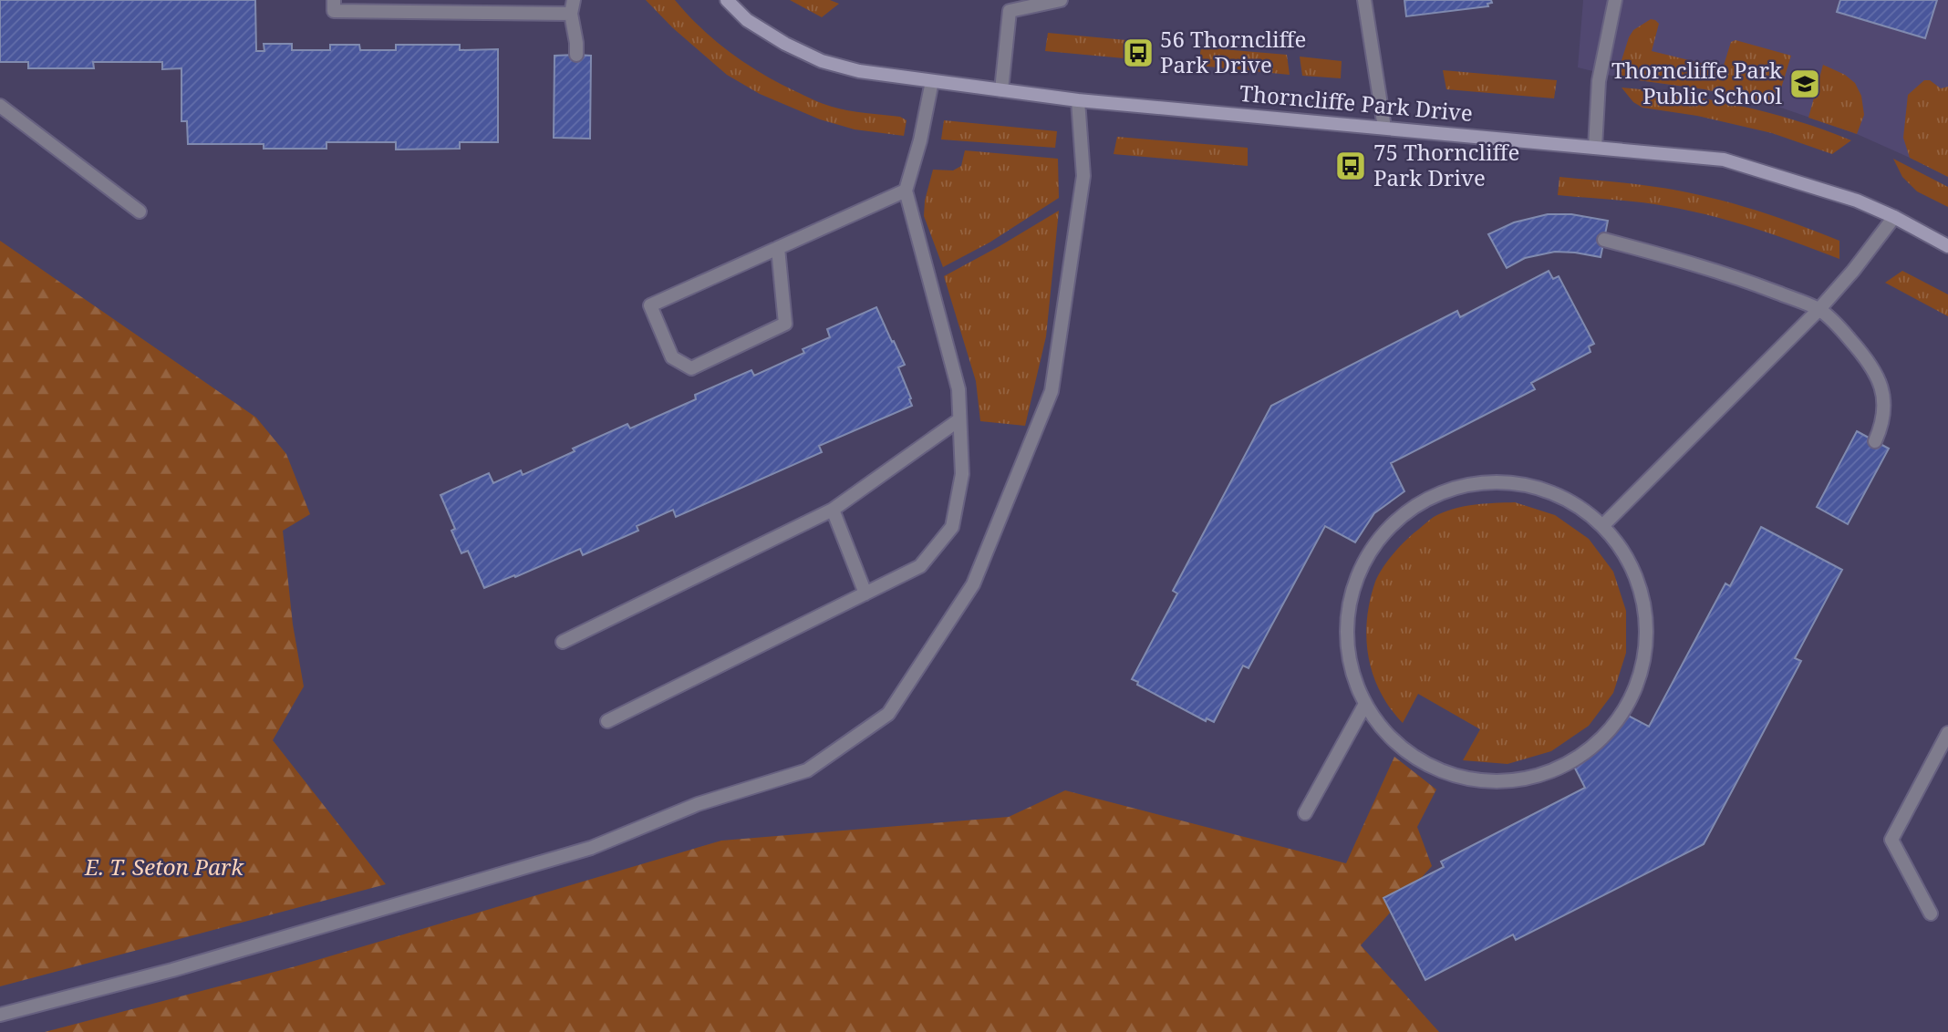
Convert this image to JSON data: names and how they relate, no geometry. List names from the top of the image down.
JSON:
{
  "streets": {
    "street": ["Thorncliffe Park Drive"]
  },
  "parks": ["E. T. Seton Park"],
  "places": {
    "bus stop": ["56 Thorncliffe Park Drive", "75 Thorncliffe Park Drive"],
    "school or university": ["Thorncliffe Park Public School"]
  }
}
